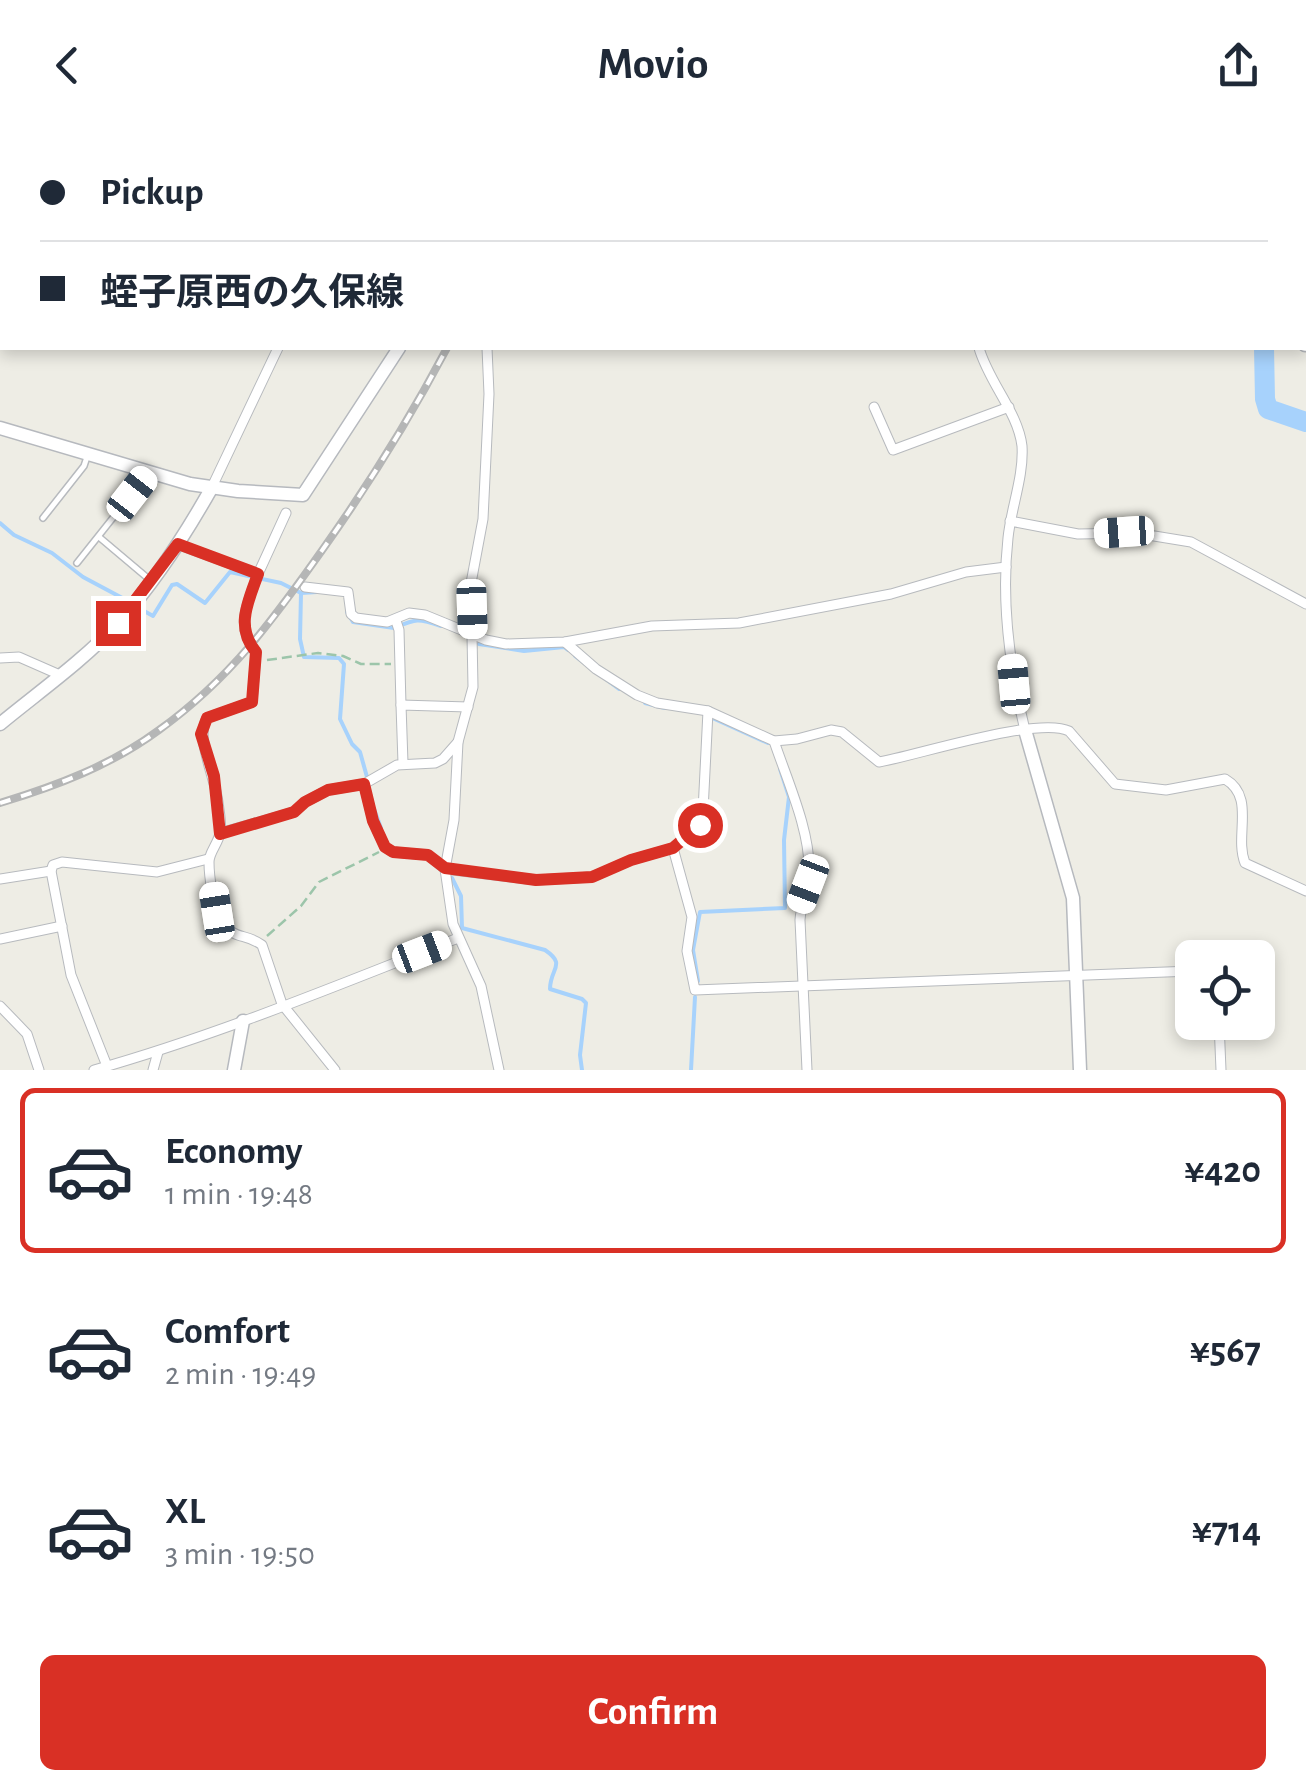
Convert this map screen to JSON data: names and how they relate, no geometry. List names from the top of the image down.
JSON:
{
  "page": {
    "header": "Movio",
    "banner": ["Pickup", "蛭子原西の久保線"],
    "list": [
      {
        "name": "Economy",
        "note": "1 min · 19:48",
        "value": "¥420"
      },
      {
        "name": "Comfort",
        "note": "2 min · 19:49",
        "value": "¥567"
      },
      {
        "name": "XL",
        "note": "3 min · 19:50",
        "value": "¥714"
      }
    ],
    "buttons": "Confirm"
  }
}
